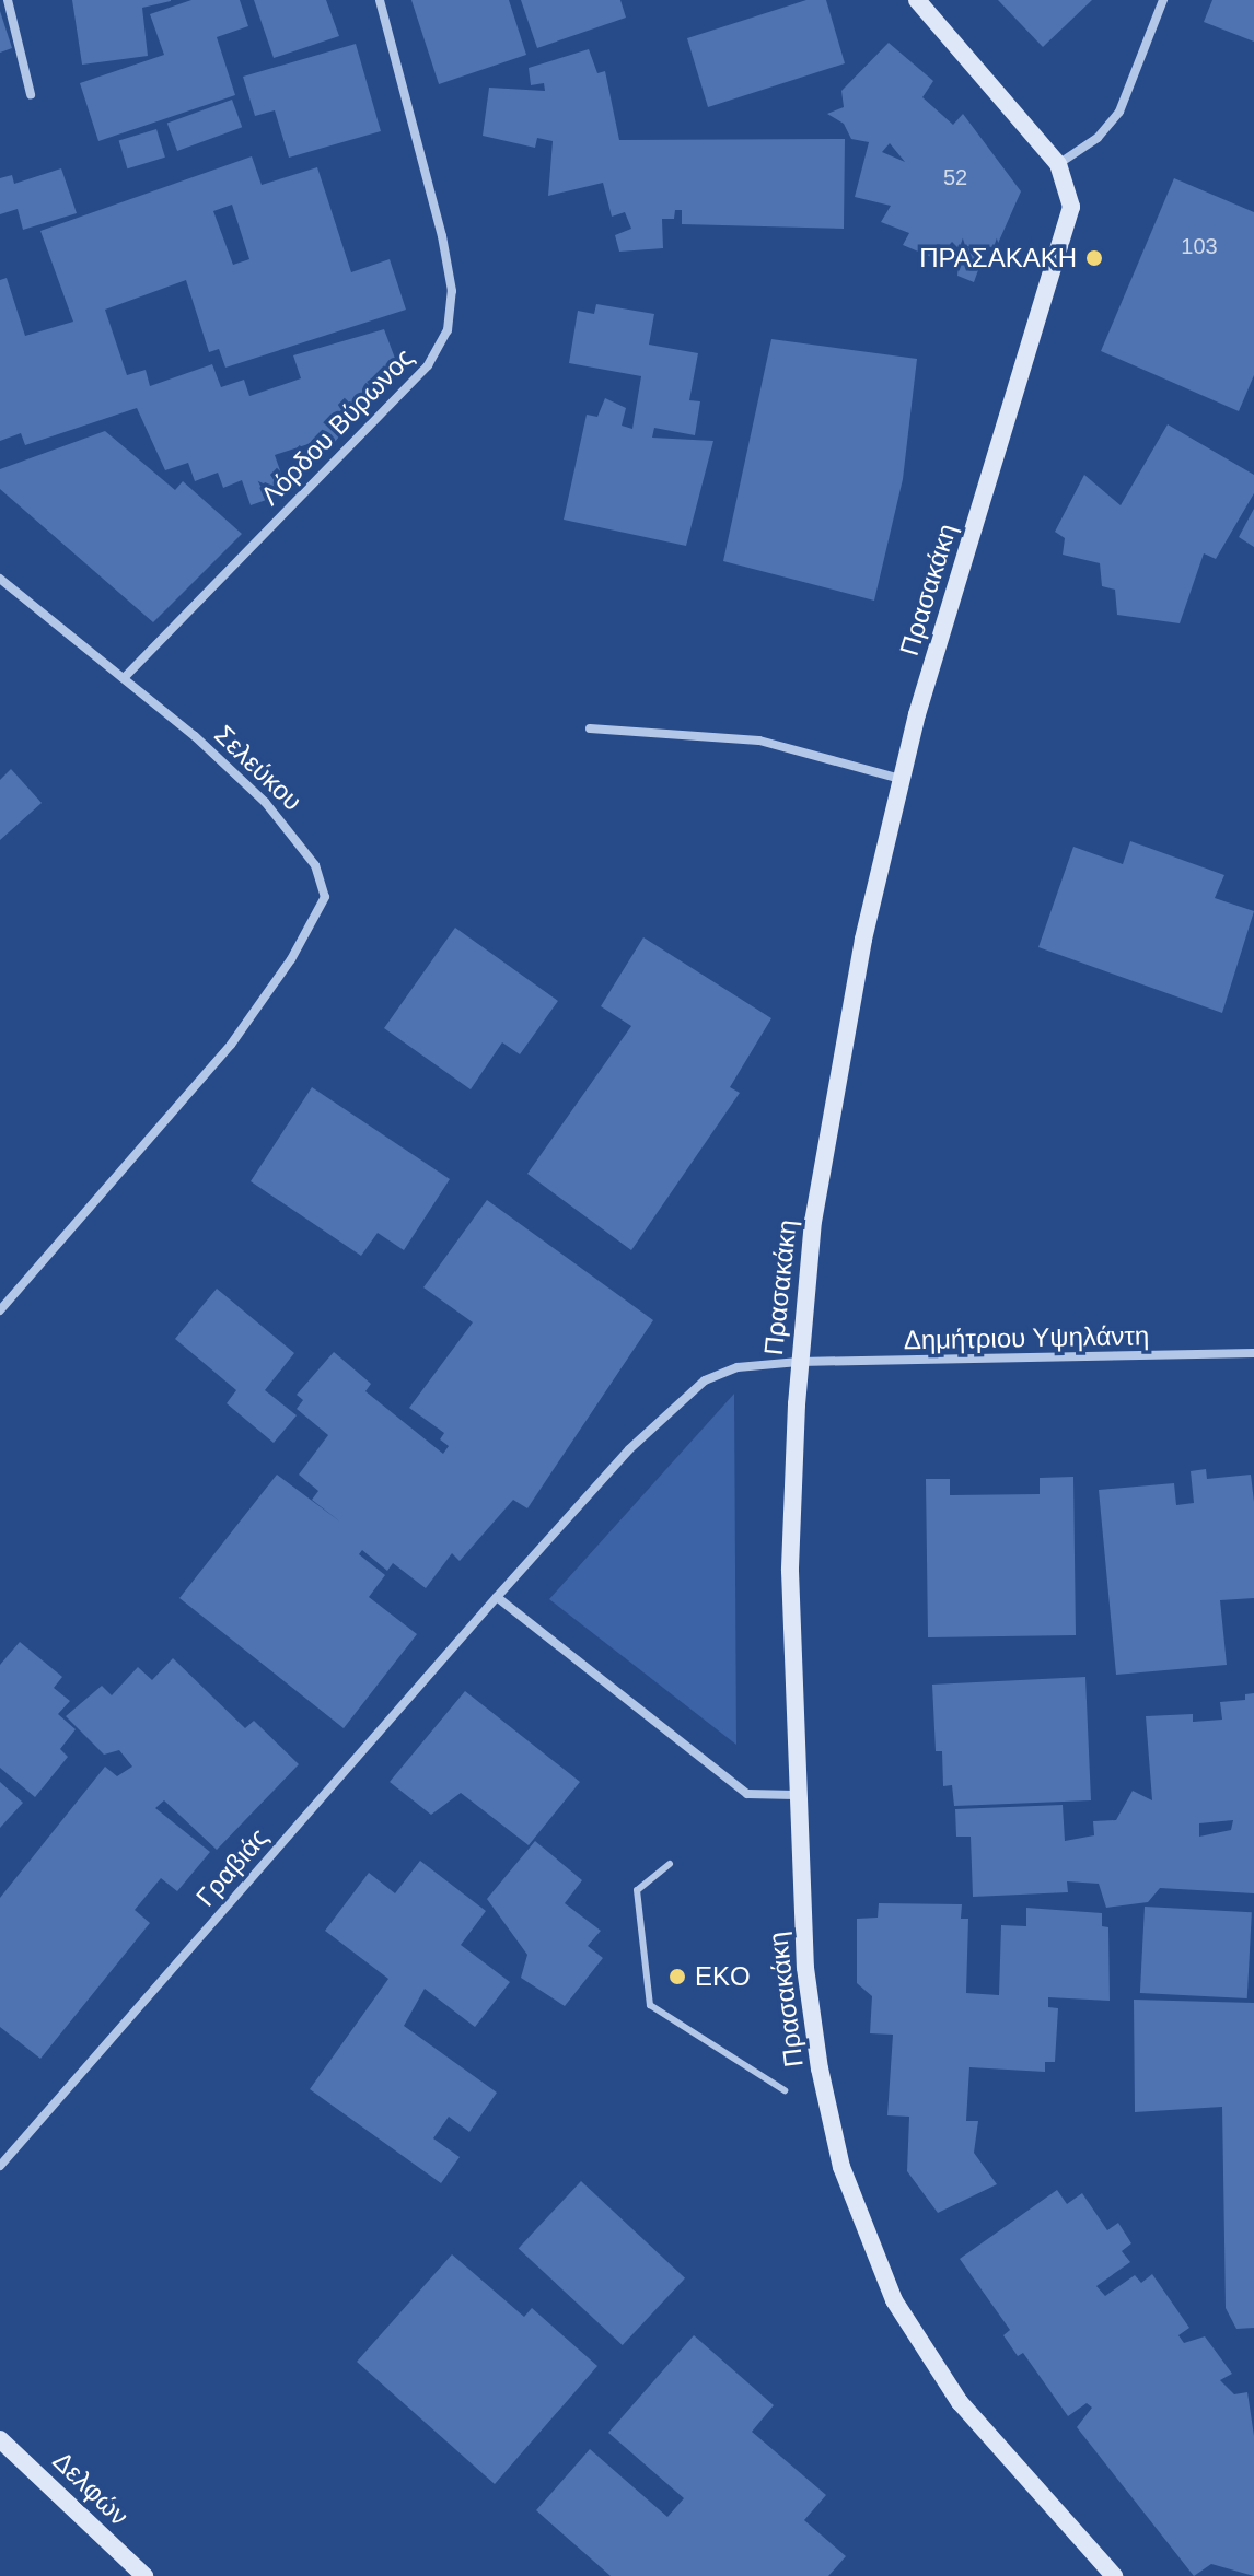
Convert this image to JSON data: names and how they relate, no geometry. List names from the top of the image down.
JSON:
{
  "streets": {
    "street": [
      "Λόρδου Βύρωνος",
      "Πρασακάκη",
      "Σελεύκου",
      "Δημήτριου Υψηλάντη",
      "Γραβιάς",
      "Δελφών"
    ]
  },
  "crossings": [
    ["Λόρδου Βύρωνος", "Σελεύκου"],
    ["Πρασακάκη", "Δημήτριου Υψηλάντη"],
    ["Πρασακάκη", "Γραβιάς"],
    ["Δημήτριου Υψηλάντη", "Γραβιάς"]
  ],
  "places": ["ΠΡΑΣΑΚΑΚΗ", "EKO"],
  "house_numbers": ["52", "103"]
}
